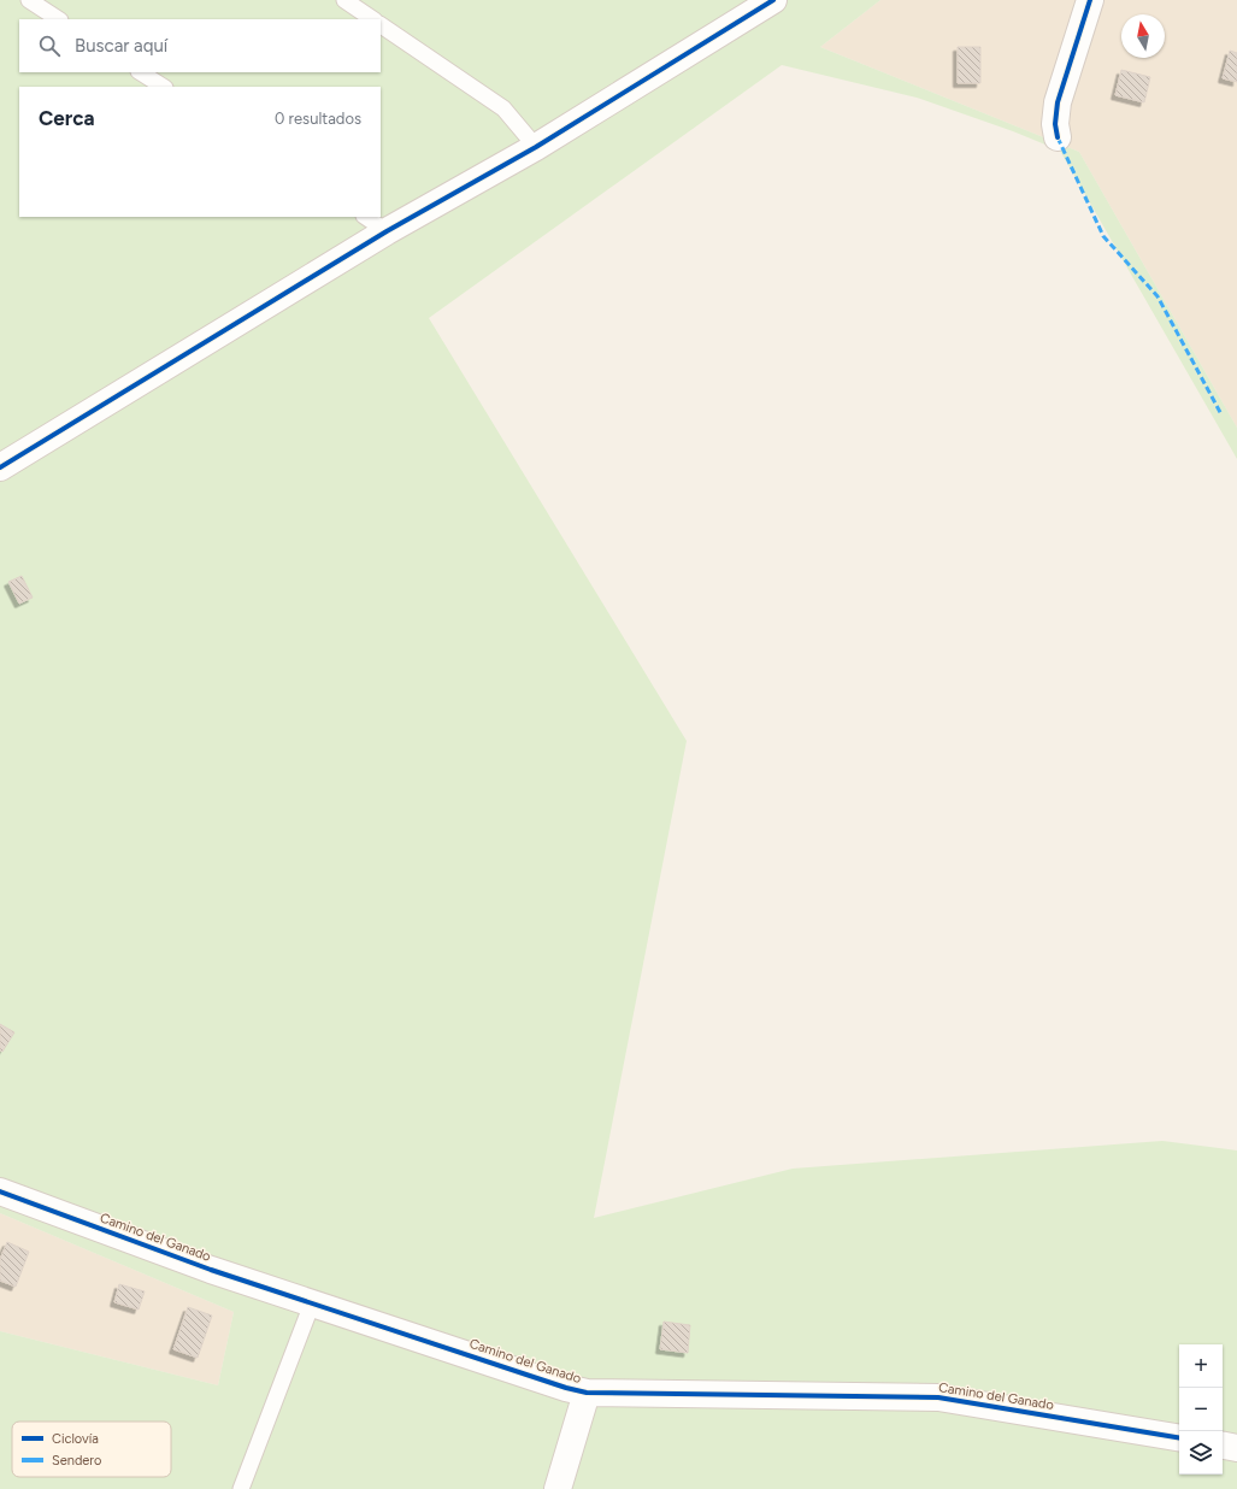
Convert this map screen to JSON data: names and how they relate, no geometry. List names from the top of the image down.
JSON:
{
  "streets": {
    "street": ["Camino del Ganado"]
  },
  "legend": ["Ciclovía", "Sendero"],
  "north": "top",
  "page": {
    "search": "Buscar aquí",
    "heading": ["Cerca", "0 resultados"],
    "map_buttons": ["+", "−"]
  }
}
